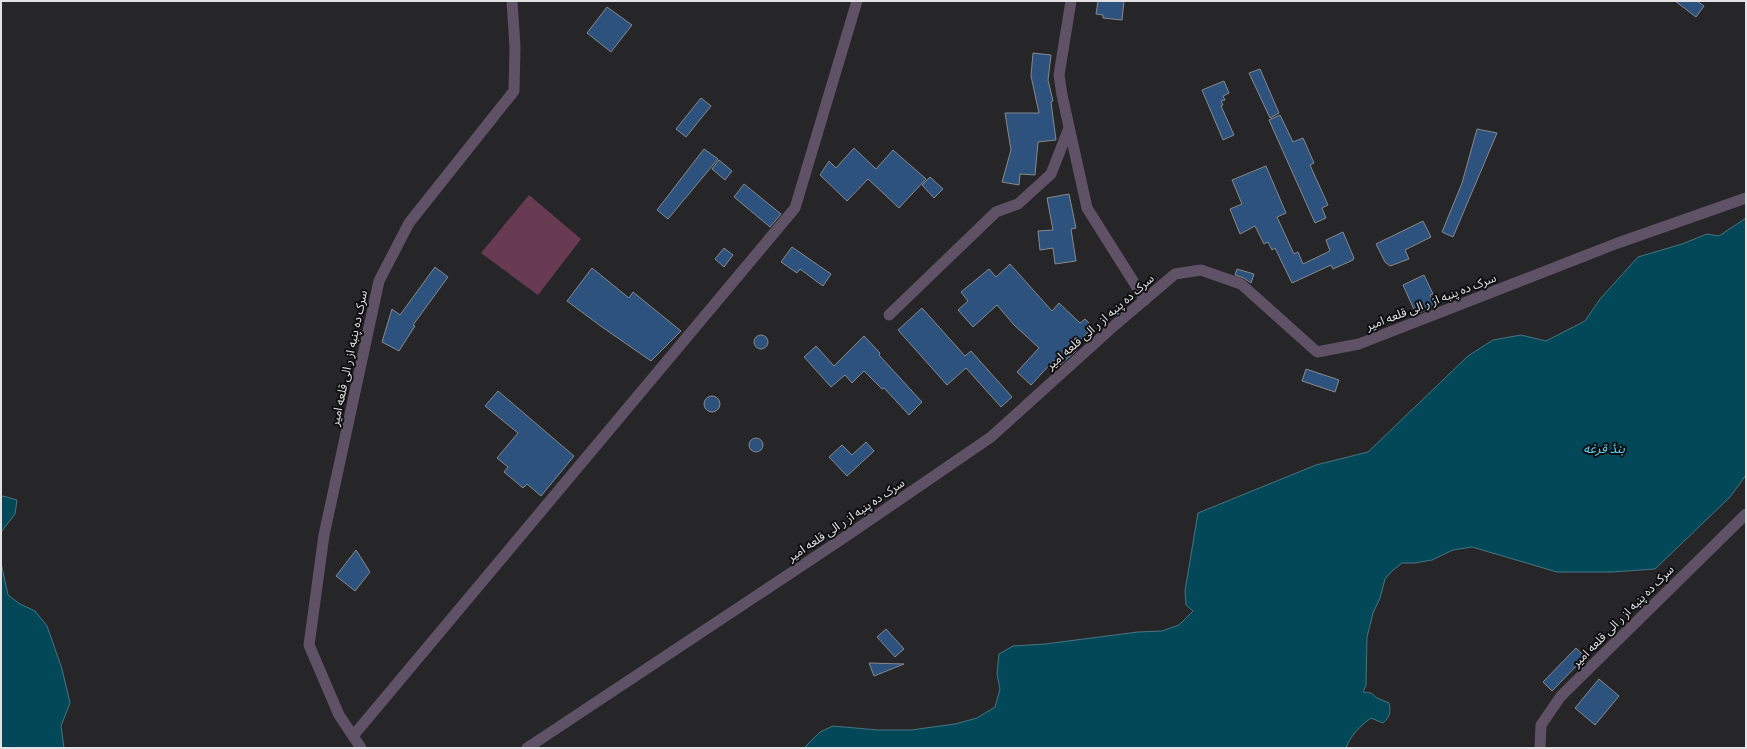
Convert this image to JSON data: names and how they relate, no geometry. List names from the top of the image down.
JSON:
{
  "streets": {
    "street": ["سرک ده پنبه از ر الی قلعه امیر"]
  },
  "water": ["بندٔ قرغه"]
}
